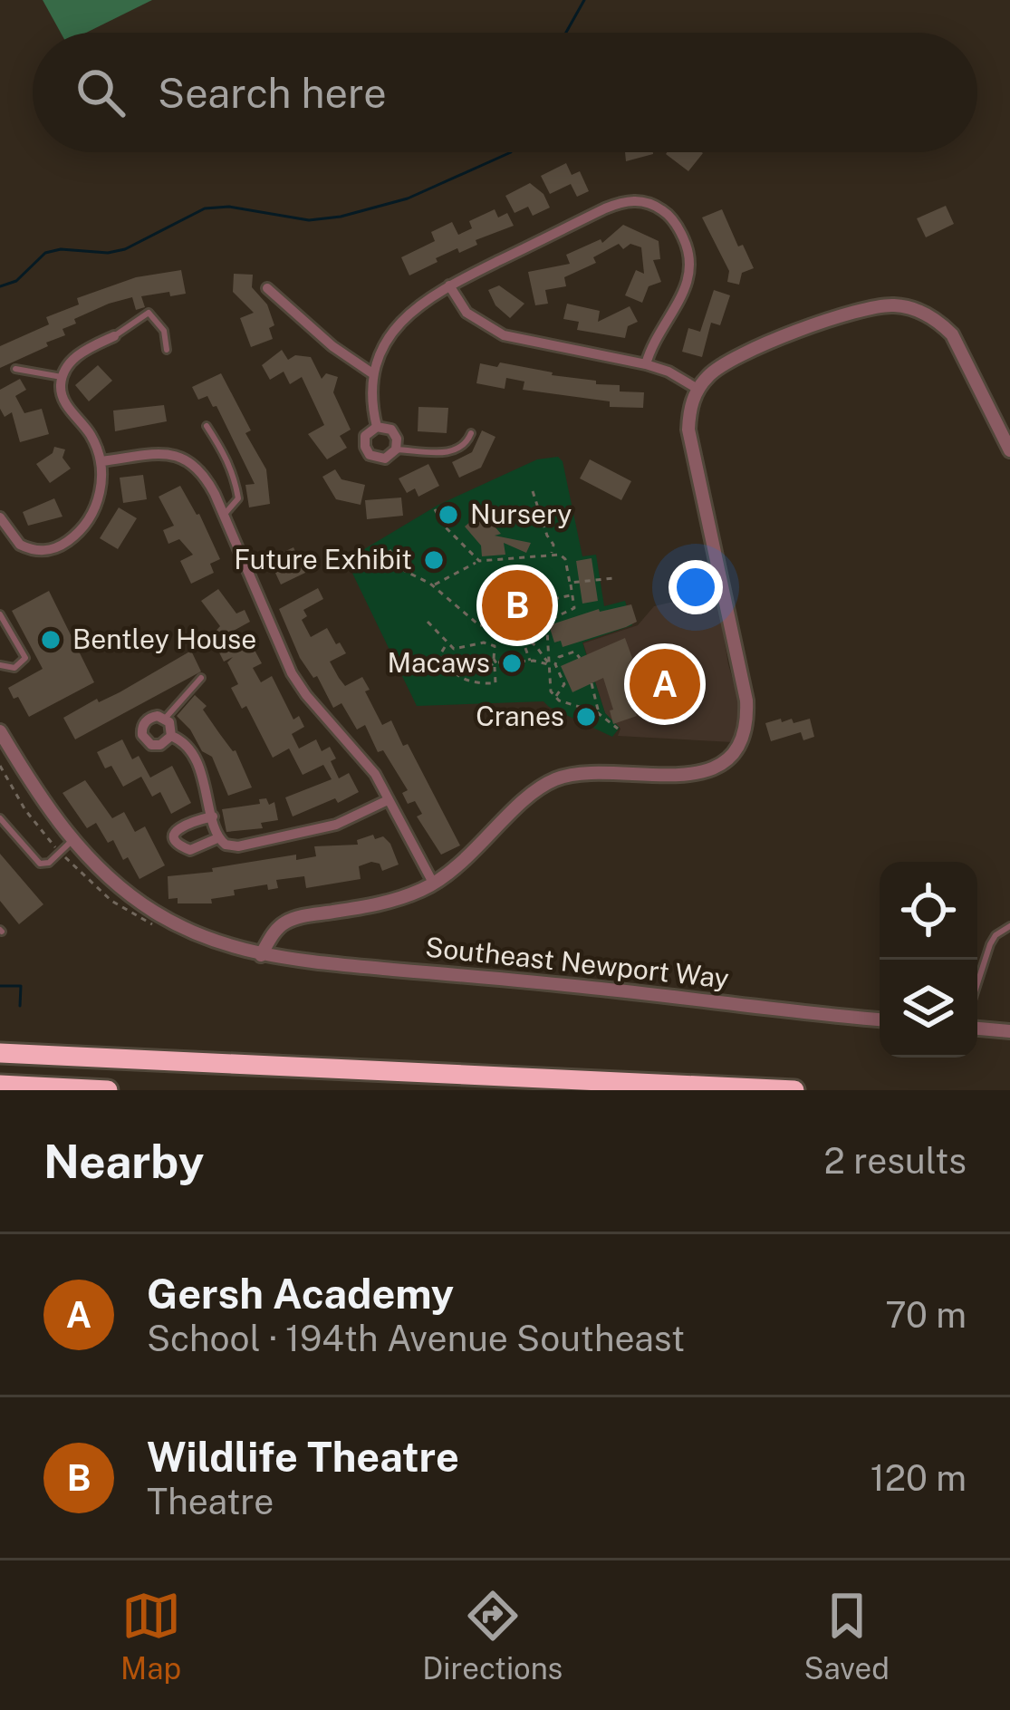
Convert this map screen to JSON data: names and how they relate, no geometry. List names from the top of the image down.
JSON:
{
  "streets": {
    "street": ["Southeast Newport Way"]
  },
  "places": [
    "Nursery",
    "Future Exhibit",
    "Bentley House",
    "Macaws",
    "Cranes"
  ],
  "page": {
    "search": "Search here",
    "pins": ["B", "A"],
    "heading": ["Nearby", "2 results"],
    "list": [
      {
        "mark": "A",
        "name": "Gersh Academy",
        "note": "School · 194th Avenue Southeast",
        "value": "70 m"
      },
      {
        "mark": "B",
        "name": "Wildlife Theatre",
        "note": "Theatre",
        "value": "120 m"
      }
    ],
    "nav": ["Map", "Directions", "Saved"]
  }
}
